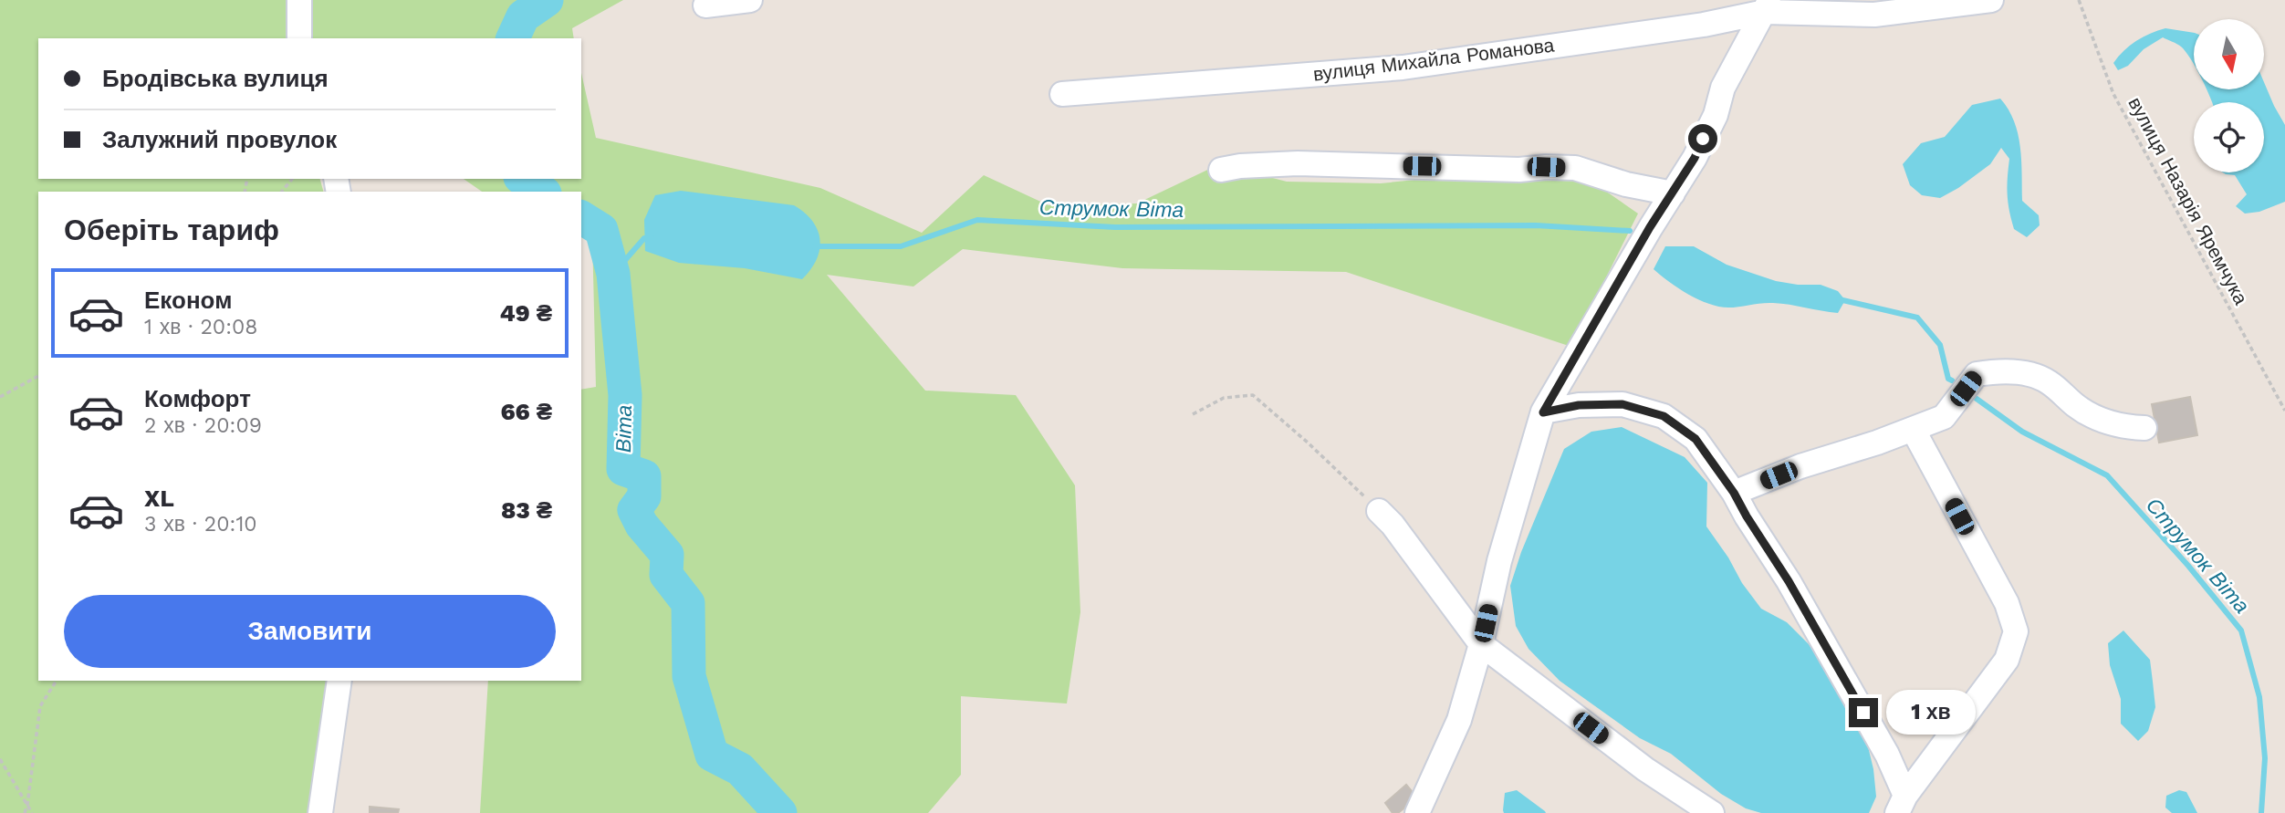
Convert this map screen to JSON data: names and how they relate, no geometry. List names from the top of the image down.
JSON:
{
  "streets": {
    "street": ["вулиця Михайла Романова"],
    "path": ["вулиця Назарія Яремчука"]
  },
  "water": ["Струмок Віта", "Віта"],
  "north": "bottom",
  "page": {
    "banner": ["Бродівська вулиця", "Залужний провулок"],
    "heading": "Оберіть тариф",
    "list": [
      {
        "name": "Економ",
        "note": "1 хв · 20:08",
        "value": "49 ₴"
      },
      {
        "name": "Комфорт",
        "note": "2 хв · 20:09",
        "value": "66 ₴"
      },
      {
        "name": "XL",
        "note": "3 хв · 20:10",
        "value": "83 ₴"
      }
    ],
    "buttons": "Замовити",
    "bubble": "1 хв"
  }
}
